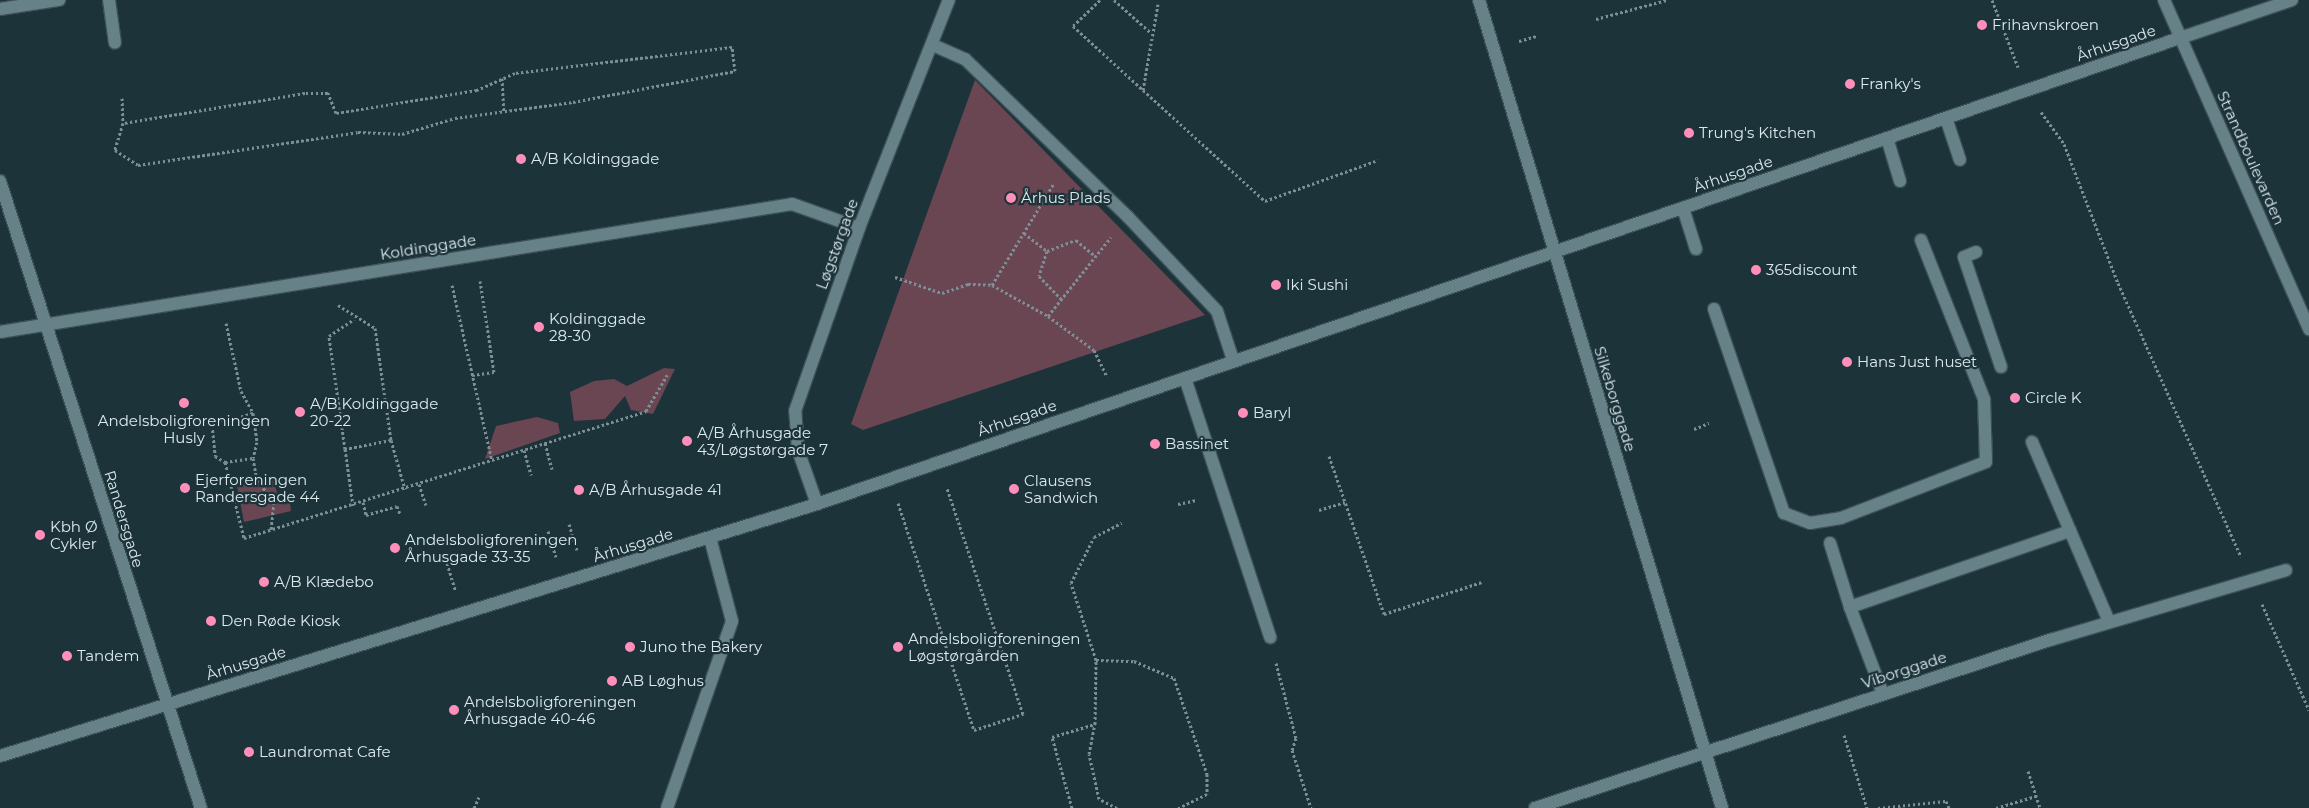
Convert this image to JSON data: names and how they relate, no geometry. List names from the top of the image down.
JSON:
{
  "streets": {
    "street": [
      "Århusgade",
      "Strandboulevarden",
      "Løgstørgade",
      "Koldinggade",
      "Silkeborggade",
      "Randersgade",
      "Viborggade"
    ]
  },
  "crossings": [
    ["Århusgade", "Strandboulevarden"],
    ["Århusgade", "Løgstørgade"],
    ["Århusgade", "Silkeborggade"],
    ["Århusgade", "Randersgade"],
    ["Løgstørgade", "Koldinggade"],
    ["Koldinggade", "Randersgade"],
    ["Silkeborggade", "Viborggade"]
  ],
  "places": [
    "Frihavnskroen",
    "Franky's",
    "Trung's Kitchen",
    "A/B Koldinggade",
    "Århus Plads",
    "365discount",
    "Iki Sushi",
    "Koldinggade 28-30",
    "Hans Just huset",
    "Circle K",
    "Andelsboligforeningen Husly",
    "A/B Koldinggade 20-22",
    "Baryl",
    "A/B Århusgade 43/Løgstørgade 7",
    "Bassinet",
    "Ejerforeningen Randersgade 44",
    "Clausens Sandwich",
    "A/B Århusgade 41",
    "Kbh Ø Cykler",
    "Andelsboligforeningen Århusgade 33-35",
    "A/B Klædebo",
    "Den Røde Kiosk",
    "Juno the Bakery",
    "Andelsboligforeningen Løgstørgården",
    "Tandem",
    "AB Løghus",
    "Andelsboligforeningen Århusgade 40-46",
    "Laundromat Cafe"
  ]
}
